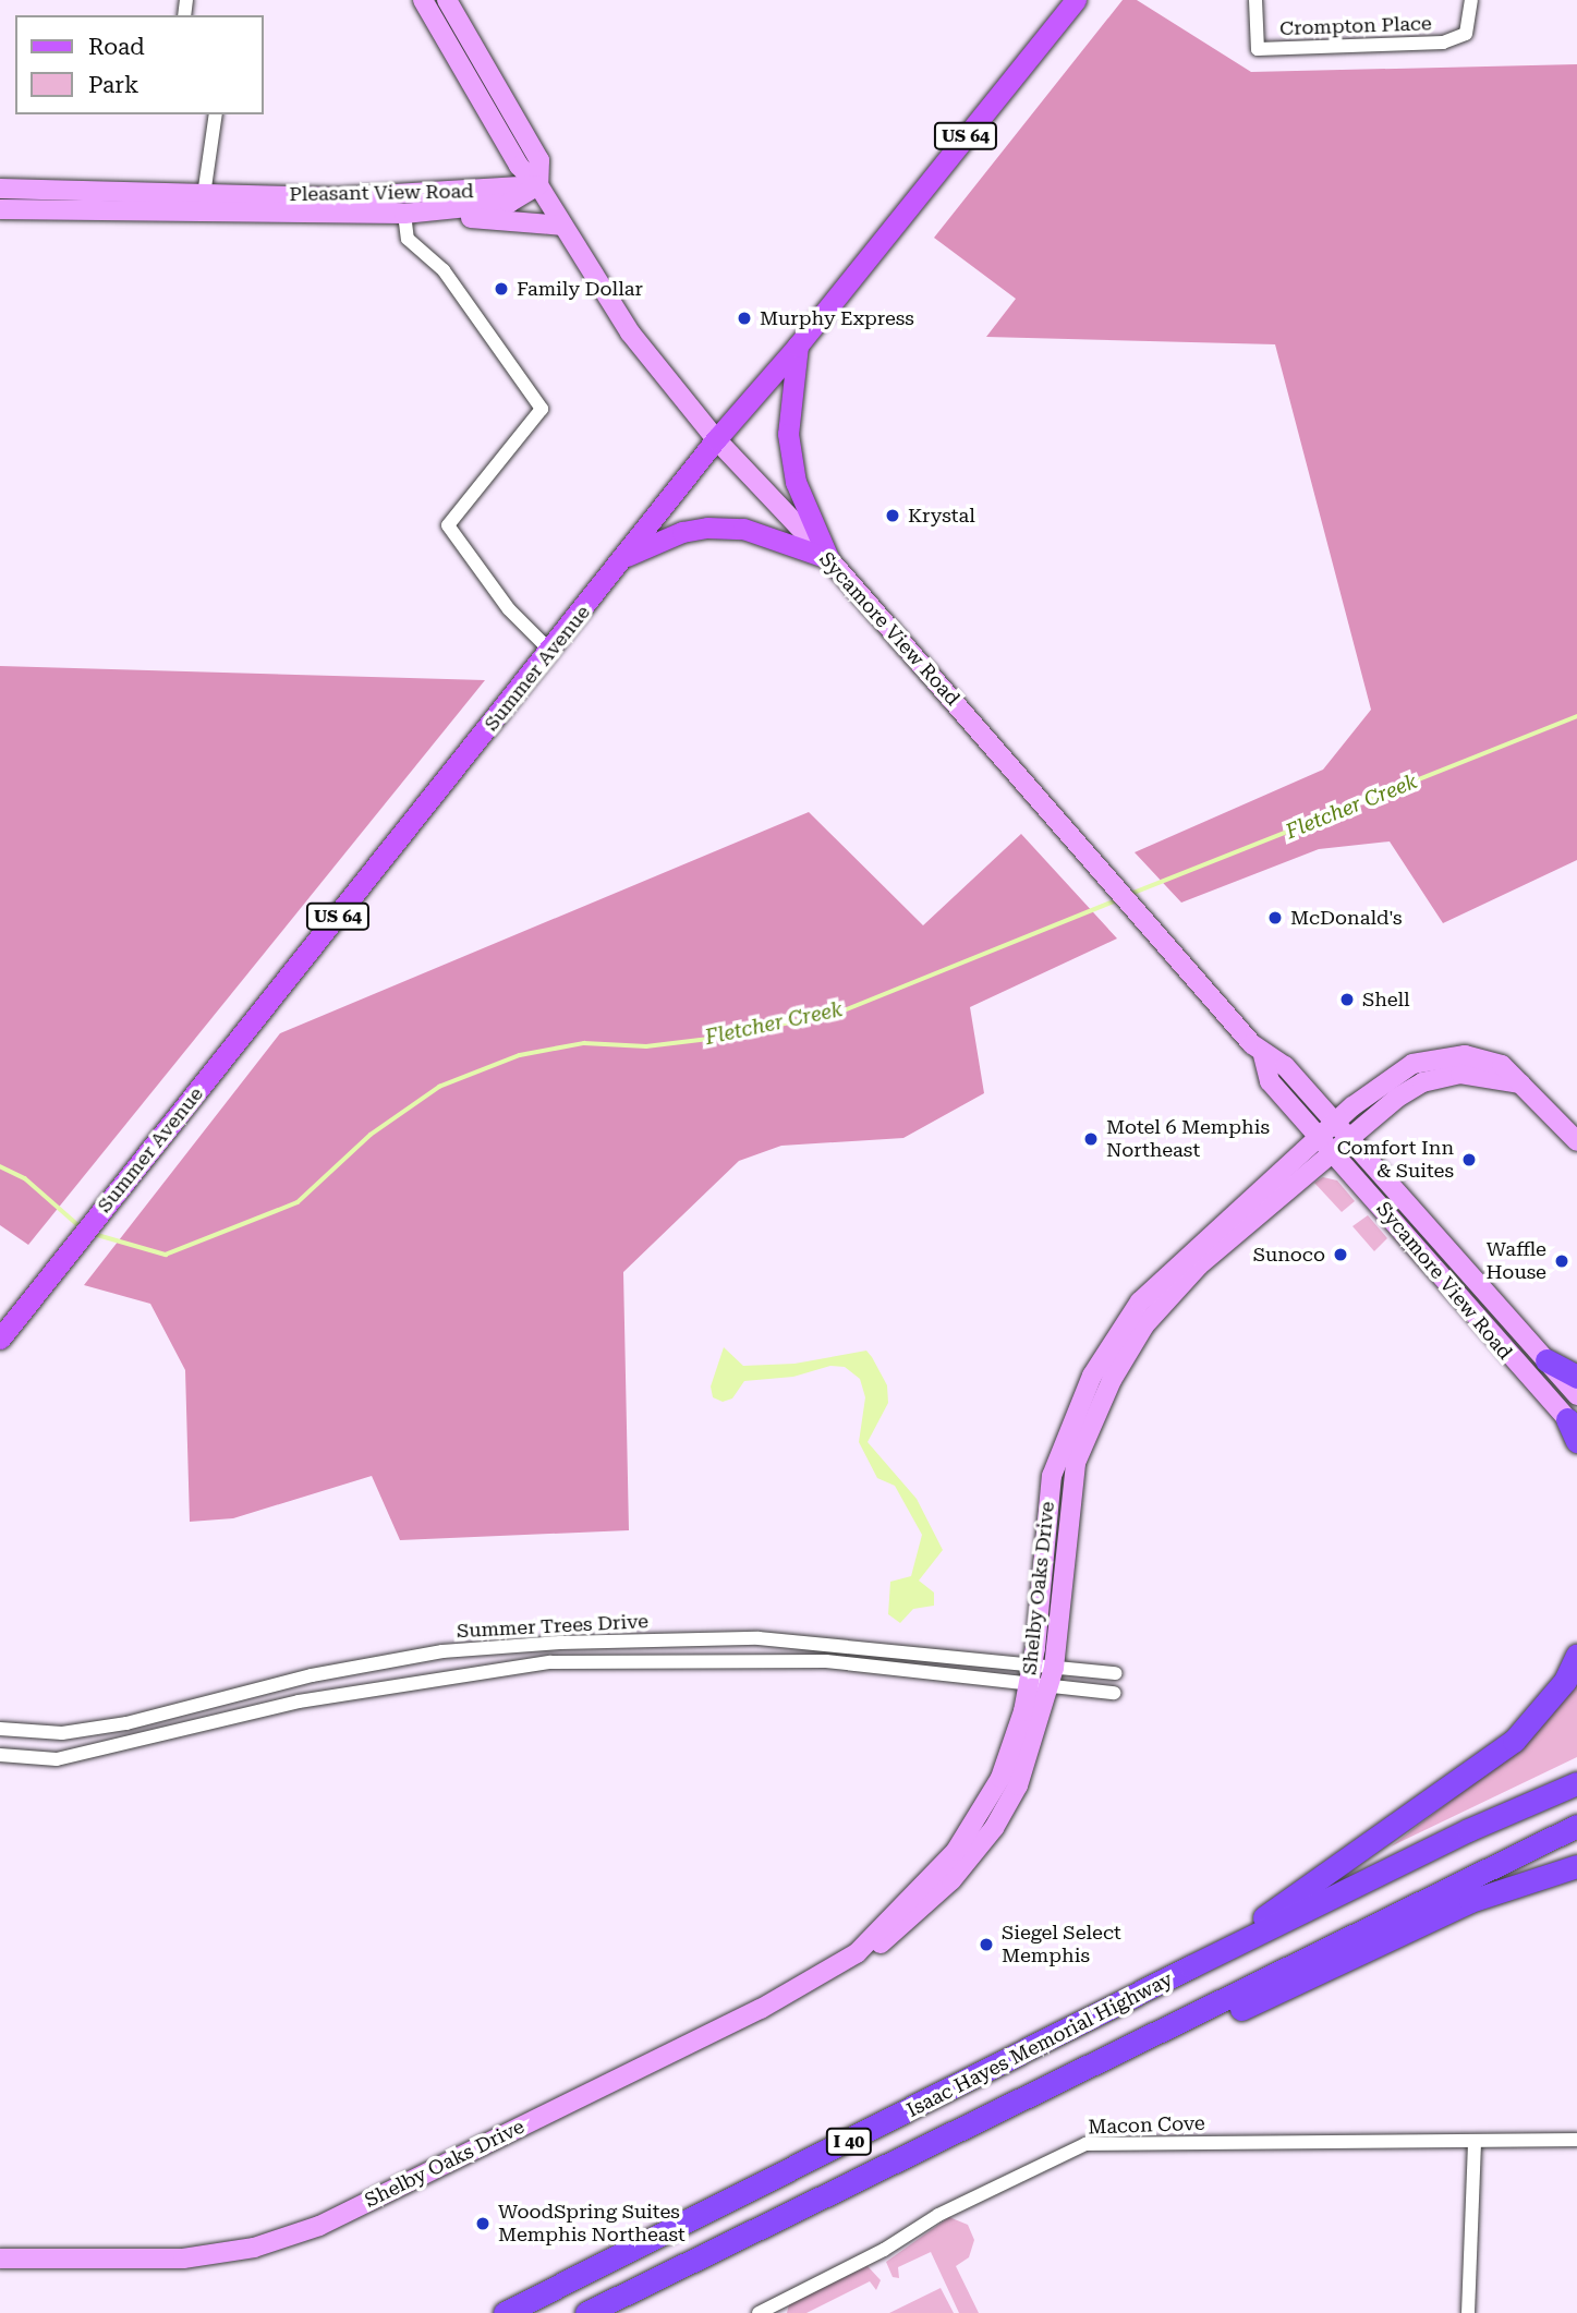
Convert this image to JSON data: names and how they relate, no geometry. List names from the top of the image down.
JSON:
{
  "streets": {
    "highway": ["Isaac Hayes Memorial Highway", "I 40"],
    "main road": [
      "US 64",
      "Pleasant View Road",
      "Sycamore View Road",
      "Summer Avenue",
      "Shelby Oaks Drive"
    ],
    "street": ["Crompton Place", "Summer Trees Drive", "Macon Cove"]
  },
  "crossings": [
    ["Pleasant View Road", "Sycamore View Road"],
    ["Sycamore View Road", "Summer Avenue"],
    ["Sycamore View Road", "Shelby Oaks Drive"],
    ["Shelby Oaks Drive", "Summer Trees Drive"]
  ],
  "water": ["Fletcher Creek"],
  "places": [
    "Family Dollar",
    "Murphy Express",
    "Krystal",
    "McDonald's",
    "Shell",
    "Motel 6 Memphis Northeast",
    "Comfort Inn & Suites",
    "Sunoco",
    "Waffle House",
    "Siegel Select Memphis",
    "WoodSpring Suites Memphis Northeast"
  ],
  "legend": ["Road", "Park"]
}
